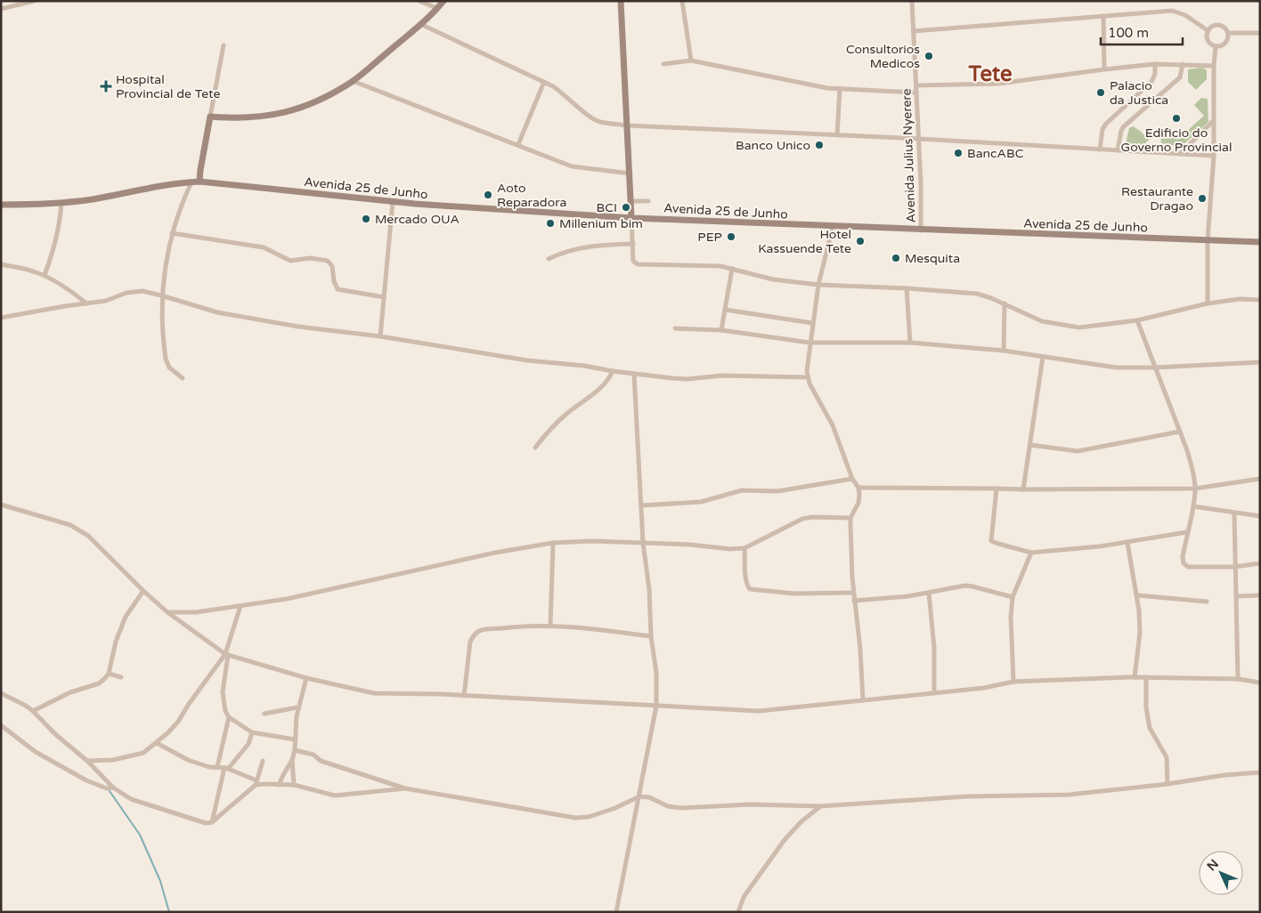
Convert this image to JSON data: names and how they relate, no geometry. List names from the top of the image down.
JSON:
{
  "streets": {
    "street": ["Avenida Julius Nyerere", "Avenida 25 de Junho"]
  },
  "crossings": [
    ["Avenida Julius Nyerere", "Avenida 25 de Junho"]
  ],
  "districts": ["Tete"],
  "places": {
    "other": [
      "Consultorios Medicos",
      "Palacio da Justica",
      "Edificio do Governo Provincial",
      "Banco Unico",
      "BancABC",
      "Aoto Reparadora",
      "Restaurante Dragao",
      "BCI",
      "Mercado OUA",
      "Millenium bim",
      "PEP",
      "Hotel Kassuende Tete",
      "Mesquita"
    ],
    "health": ["Hospital Provincial de Tete"]
  },
  "scale_bar": "100 m",
  "north": "top left"
}
